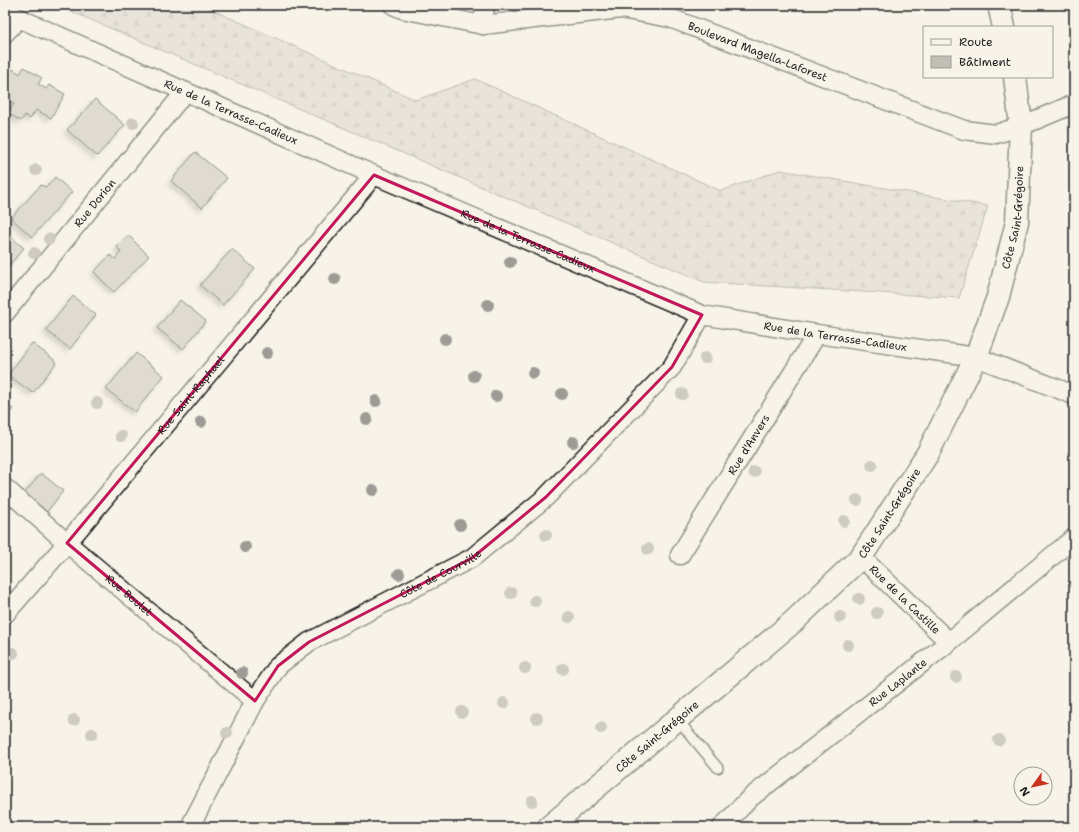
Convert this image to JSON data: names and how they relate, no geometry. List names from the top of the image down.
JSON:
{
  "streets": {
    "street": [
      "Boulevard Magella-Laforest",
      "Rue de la Terrasse-Cadieux",
      "Rue Dorion",
      "Côte Saint-Grégoire",
      "Rue Saint-Raphael",
      "Rue d'Anvers",
      "Côte de Courville",
      "Rue Boulet",
      "Rue de la Castille",
      "Rue Laplante"
    ]
  },
  "crossings": [
    ["Boulevard Magella-Laforest", "Côte Saint-Grégoire"],
    ["Rue de la Terrasse-Cadieux", "Rue Dorion"],
    ["Rue de la Terrasse-Cadieux", "Côte Saint-Grégoire"],
    ["Rue de la Terrasse-Cadieux", "Rue Saint-Raphael"],
    ["Rue de la Terrasse-Cadieux", "Rue d'Anvers"],
    ["Rue de la Terrasse-Cadieux", "Côte de Courville"],
    ["Côte Saint-Grégoire", "Rue de la Castille"],
    ["Rue Saint-Raphael", "Rue Boulet"],
    ["Côte de Courville", "Rue Boulet"],
    ["Rue de la Castille", "Rue Laplante"]
  ],
  "legend": ["Route", "Bâtiment"],
  "north": "bottom left"
}
